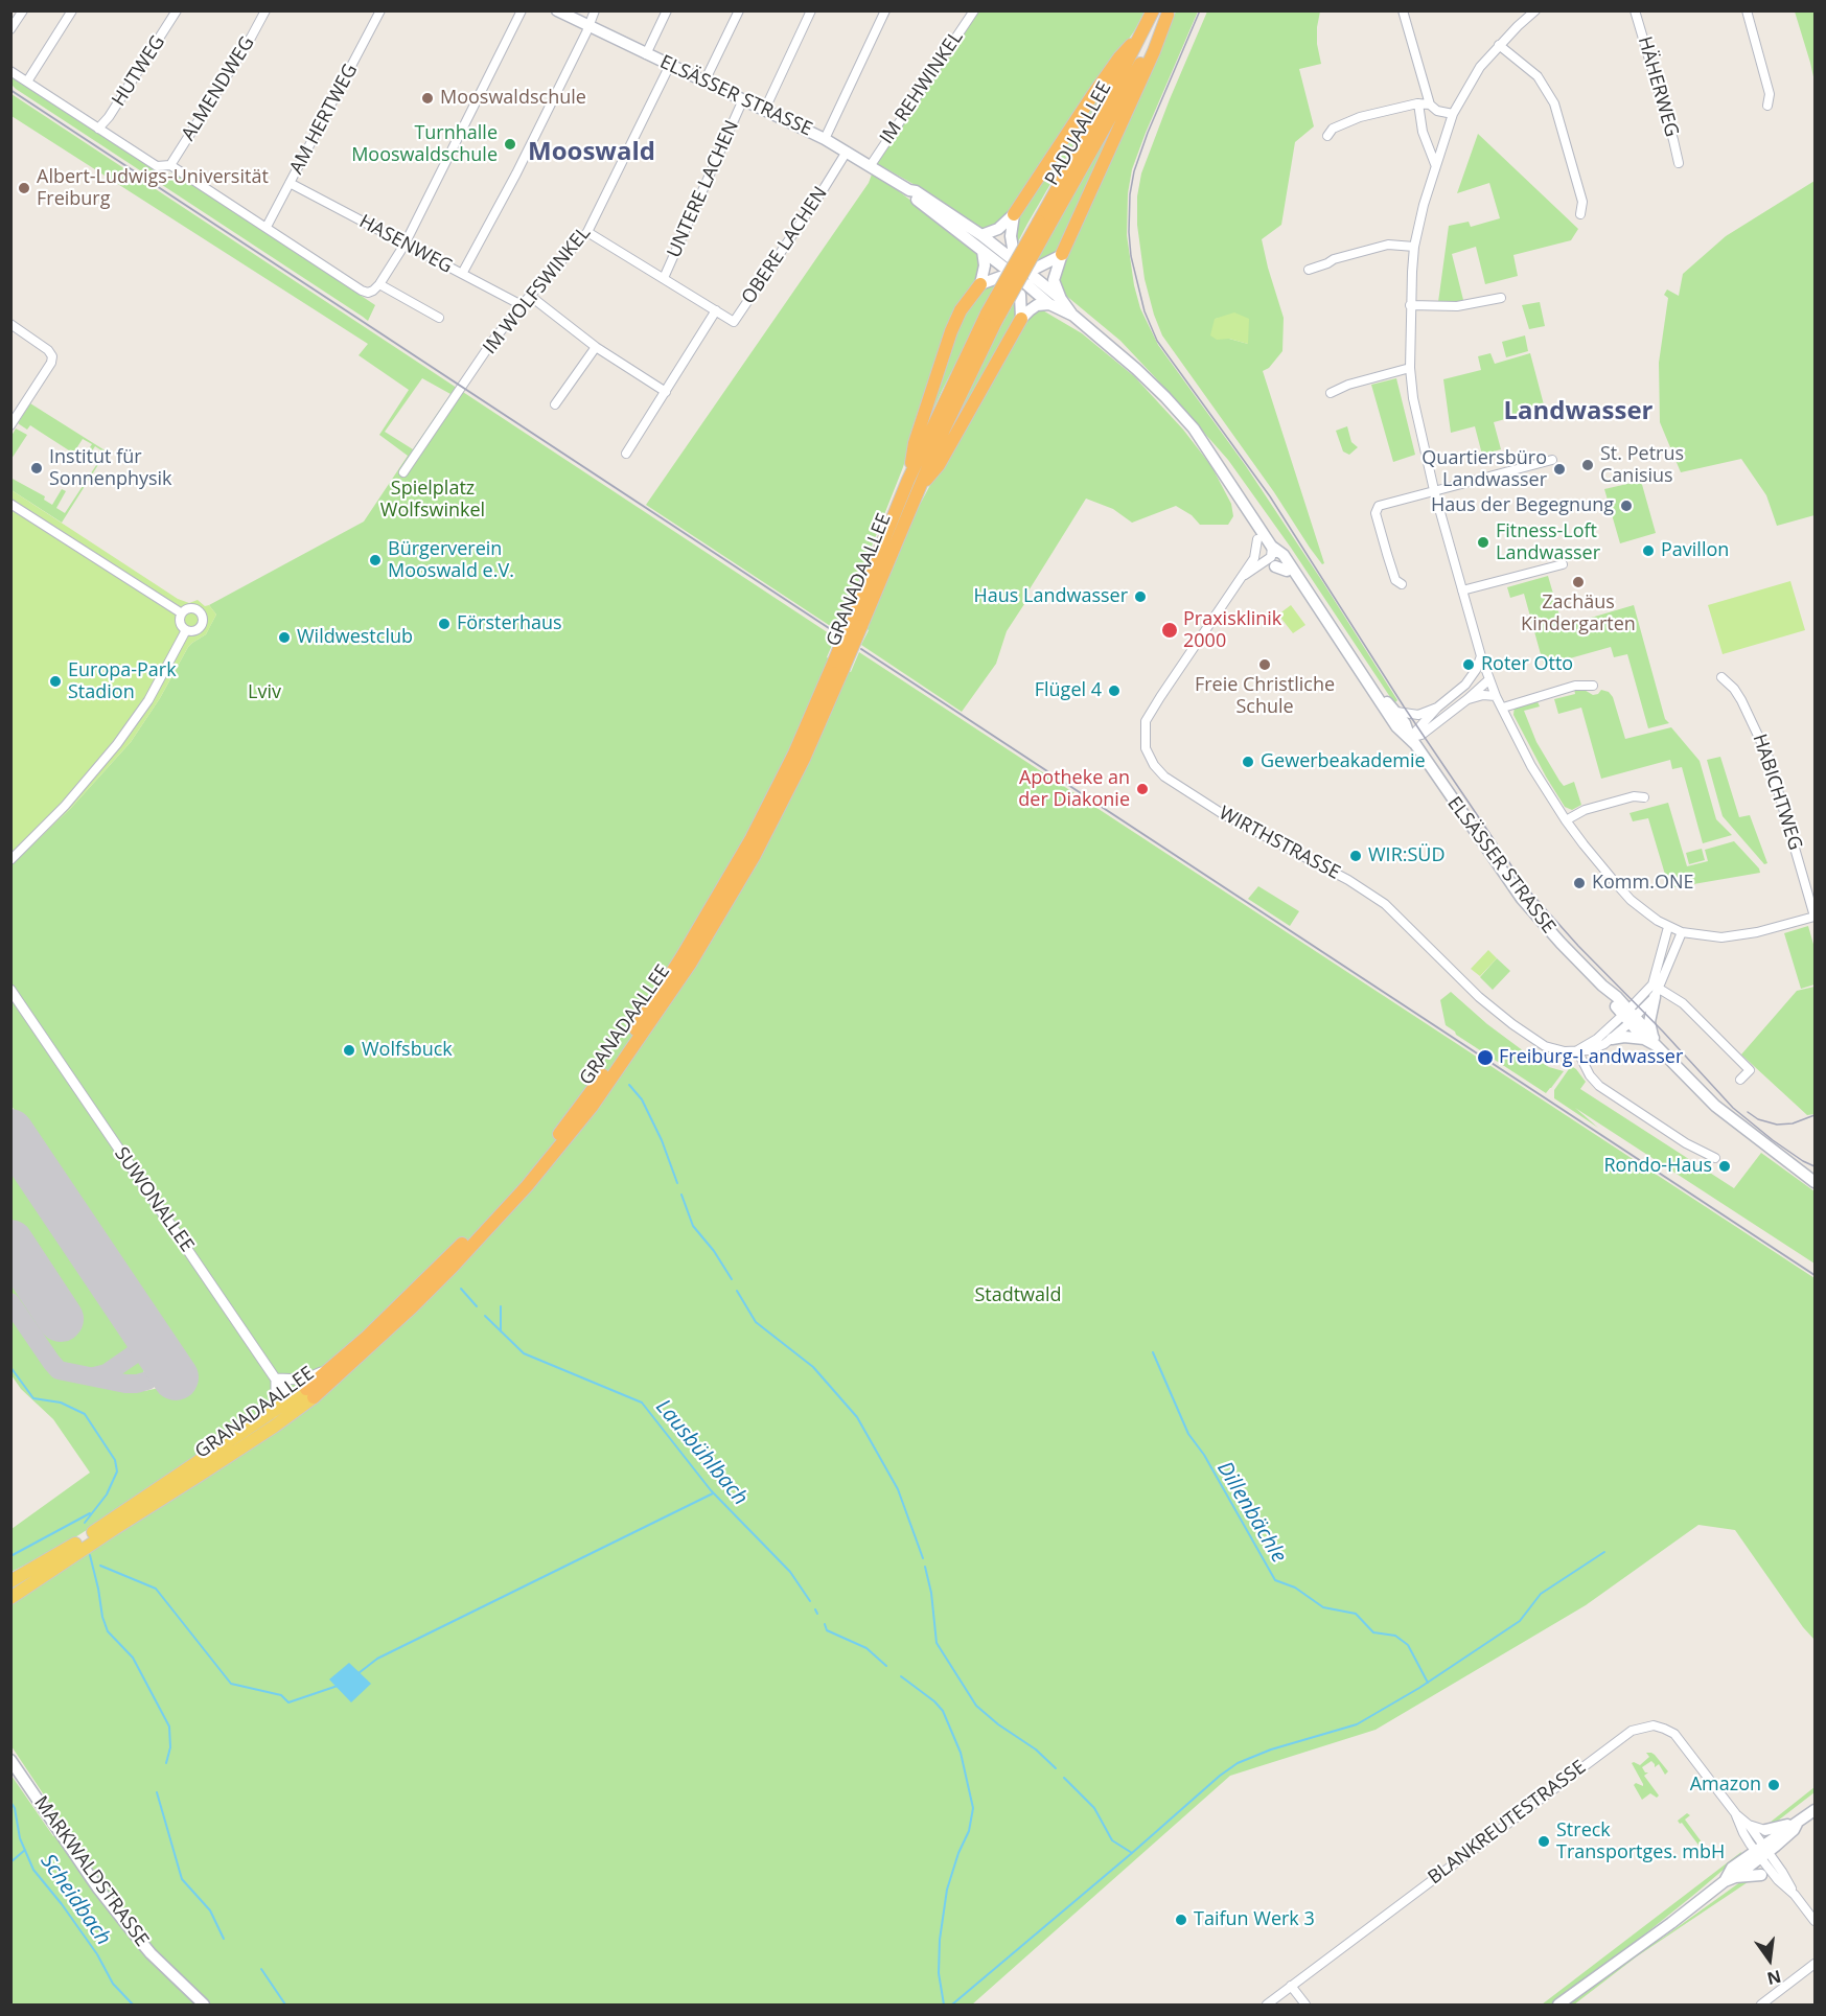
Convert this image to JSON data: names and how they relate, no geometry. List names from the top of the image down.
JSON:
{
  "streets": {
    "highway": ["PADUAALLEE", "GRANADAALLEE"],
    "main road": ["ELSÄSSER STRASSE", "MARKWALDSTRASSE"],
    "street": [
      "HUTWEG",
      "HÄHERWEG",
      "IM REHWINKEL",
      "ALMENDWEG",
      "AM HERTWEG",
      "UNTERE LACHEN",
      "HASENWEG",
      "OBERE LACHEN",
      "IM WOLFSWINKEL",
      "HABICHTWEG",
      "WIRTHSTRASSE",
      "SUWONALLEE",
      "BLANKREUTESTRASSE"
    ]
  },
  "crossings": [
    ["IM REHWINKEL", "ELSÄSSER STRASSE"],
    ["ELSÄSSER STRASSE", "PADUAALLEE"],
    ["ELSÄSSER STRASSE", "UNTERE LACHEN"],
    ["ELSÄSSER STRASSE", "OBERE LACHEN"],
    ["ELSÄSSER STRASSE", "IM WOLFSWINKEL"],
    ["ELSÄSSER STRASSE", "GRANADAALLEE"],
    ["ELSÄSSER STRASSE", "WIRTHSTRASSE"],
    ["AM HERTWEG", "HASENWEG"],
    ["PADUAALLEE", "GRANADAALLEE"],
    ["UNTERE LACHEN", "OBERE LACHEN"],
    ["HASENWEG", "IM WOLFSWINKEL"],
    ["OBERE LACHEN", "IM WOLFSWINKEL"],
    ["GRANADAALLEE", "SUWONALLEE"]
  ],
  "districts": ["Mooswald", "Landwasser"],
  "water": ["Lausbühlbach", "Dillenbächle", "Scheidbach"],
  "parks": ["Spielplatz Wolfswinkel", "Lviv", "Stadtwald"],
  "places": [
    "Mooswaldschule",
    "Turnhalle Mooswaldschule",
    "Albert-Ludwigs-Universität Freiburg",
    "St. Petrus Canisius",
    "Institut für Sonnenphysik",
    "Quartiersbüro Landwasser",
    "Haus der Begegnung",
    "Fitness-Loft Landwasser",
    "Pavillon",
    "Bürgerverein Mooswald e.V.",
    "Zachäus Kindergarten",
    "Haus Landwasser",
    "Försterhaus",
    "Praxisklinik 2000",
    "Wildwestclub",
    "Freie Christliche Schule",
    "Roter Otto",
    "Europa-Park Stadion",
    "Flügel 4",
    "Gewerbeakademie",
    "Apotheke an der Diakonie",
    "WIR:SÜD",
    "Komm.ONE",
    "Wolfsbuck",
    "Freiburg-Landwasser",
    "Rondo-Haus",
    "Amazon",
    "Streck Transportges. mbH",
    "Taifun Werk 3"
  ],
  "north": "bottom"
}
